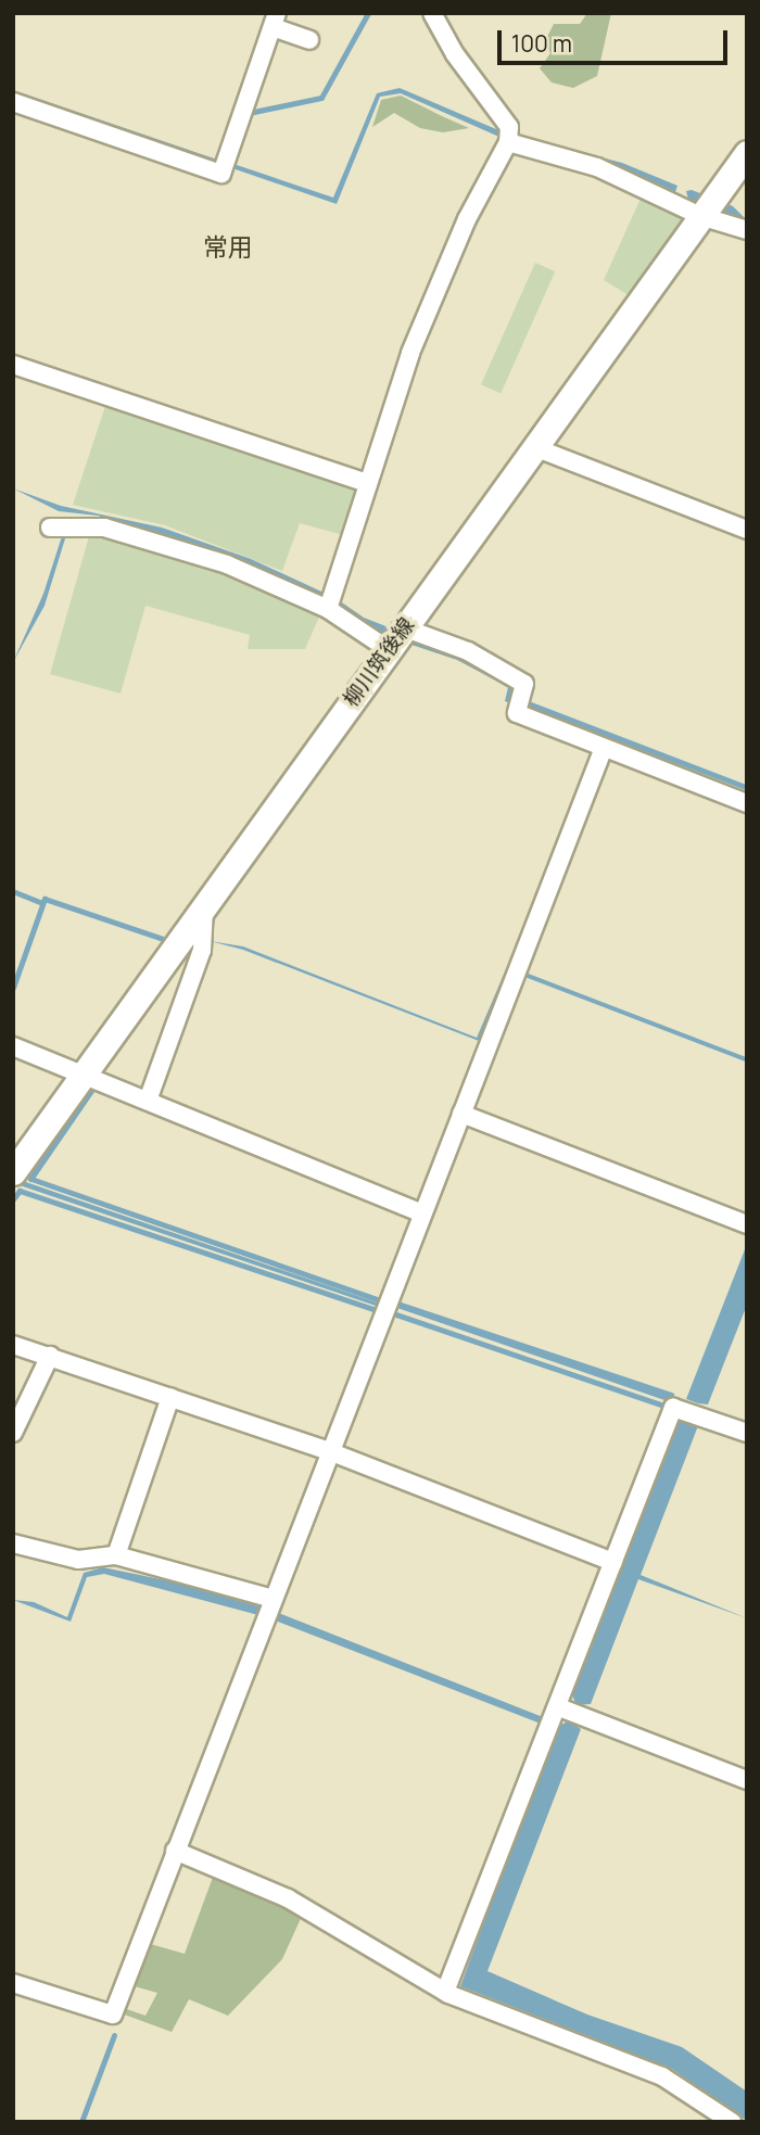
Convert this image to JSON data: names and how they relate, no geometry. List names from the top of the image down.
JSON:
{
  "streets": {
    "main road": ["柳川筑後線"]
  },
  "districts": ["常用"],
  "scale_bar": "100 m"
}
